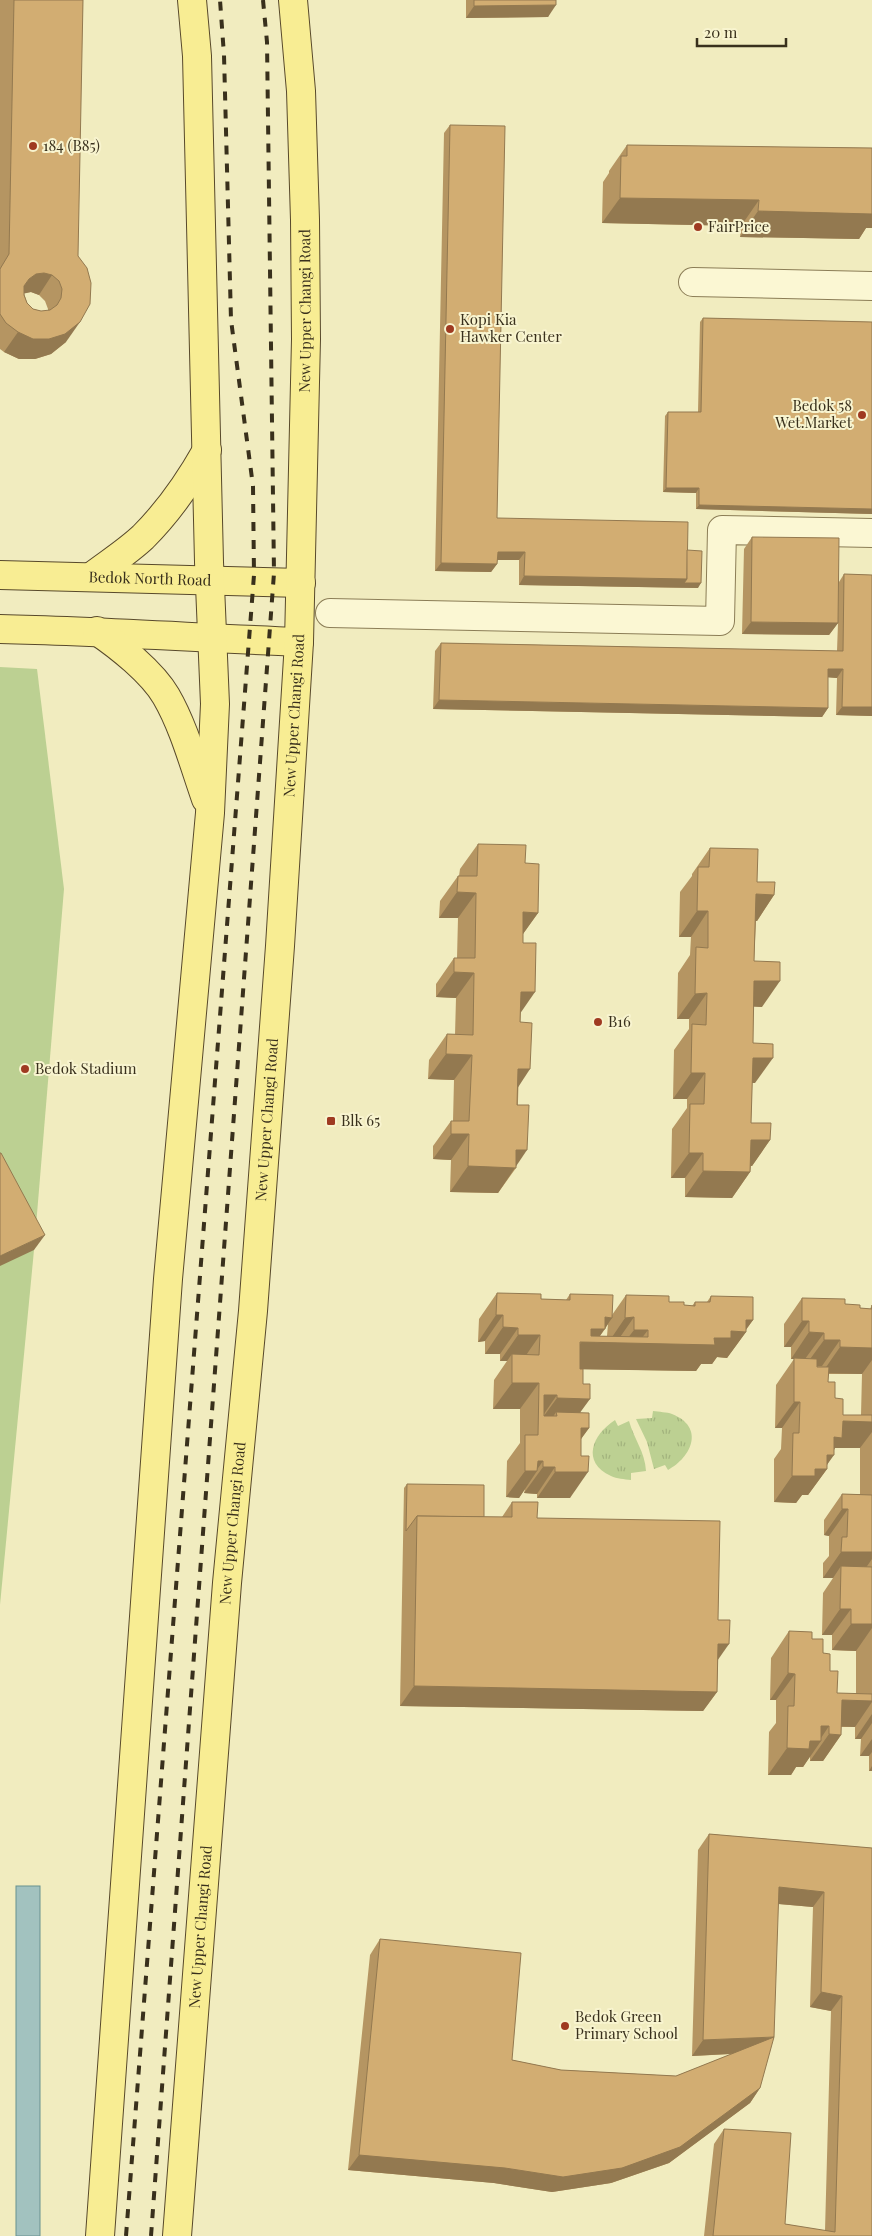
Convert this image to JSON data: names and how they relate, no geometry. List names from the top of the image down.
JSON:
{
  "streets": {
    "main road": ["New Upper Changi Road", "Bedok North Road"]
  },
  "crossings": [
    ["New Upper Changi Road", "Bedok North Road"]
  ],
  "places": {
    "other": [
      "184 (B85)",
      "FairPrice",
      "Kopi Kia Hawker Center",
      "Bedok 58 Wet.Market",
      "B16",
      "Bedok Stadium",
      "Bedok Green Primary School"
    ],
    "transit": ["Blk 65"]
  },
  "scale_bar": "20 m"
}
